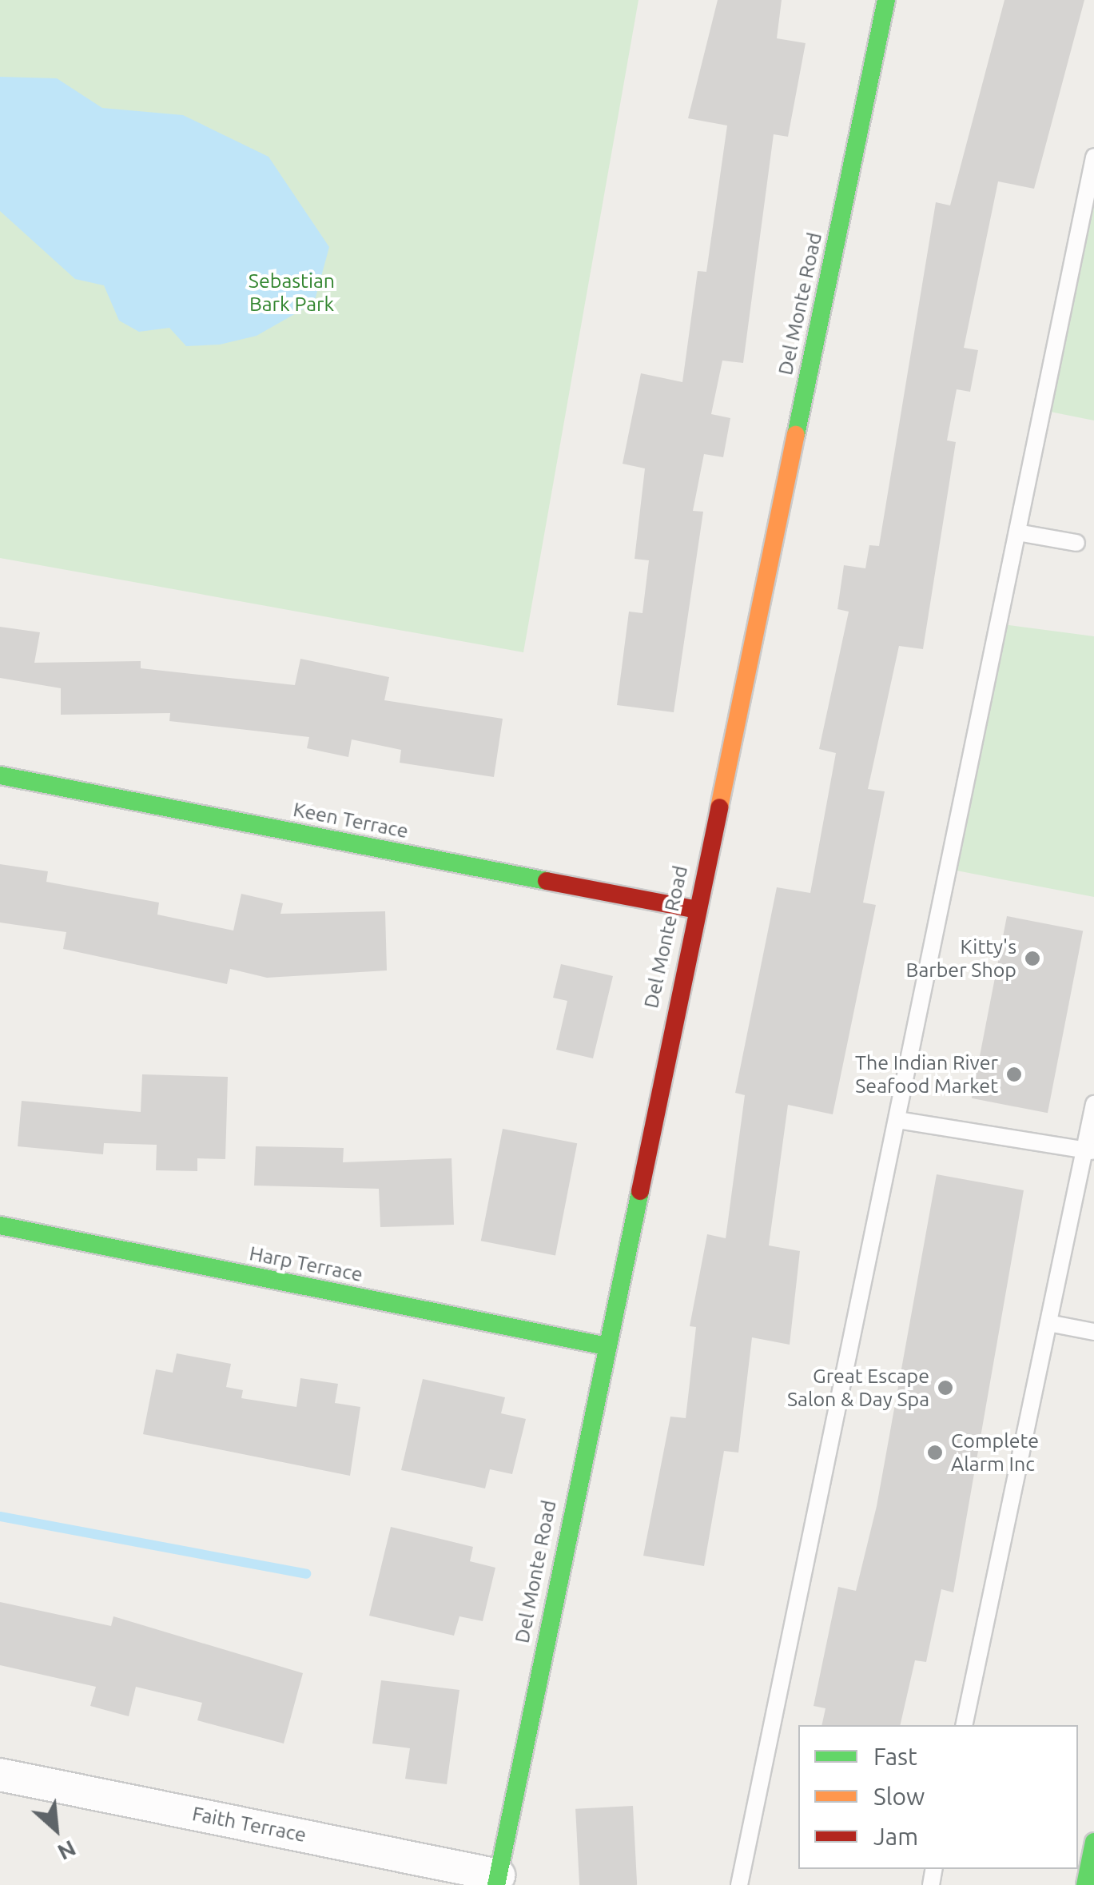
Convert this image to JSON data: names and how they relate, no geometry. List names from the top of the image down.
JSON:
{
  "streets": {
    "street": [
      "Del Monte Road",
      "Keen Terrace",
      "Harp Terrace",
      "Faith Terrace"
    ]
  },
  "crossings": [
    ["Del Monte Road", "Keen Terrace"],
    ["Del Monte Road", "Harp Terrace"],
    ["Del Monte Road", "Faith Terrace"]
  ],
  "parks": ["Sebastian Bark Park"],
  "places": [
    "Kitty's Barber Shop",
    "The Indian River Seafood Market",
    "Great Escape Salon & Day Spa",
    "Complete Alarm Inc"
  ],
  "legend": ["Fast", "Slow", "Jam"],
  "north": "bottom right"
}
